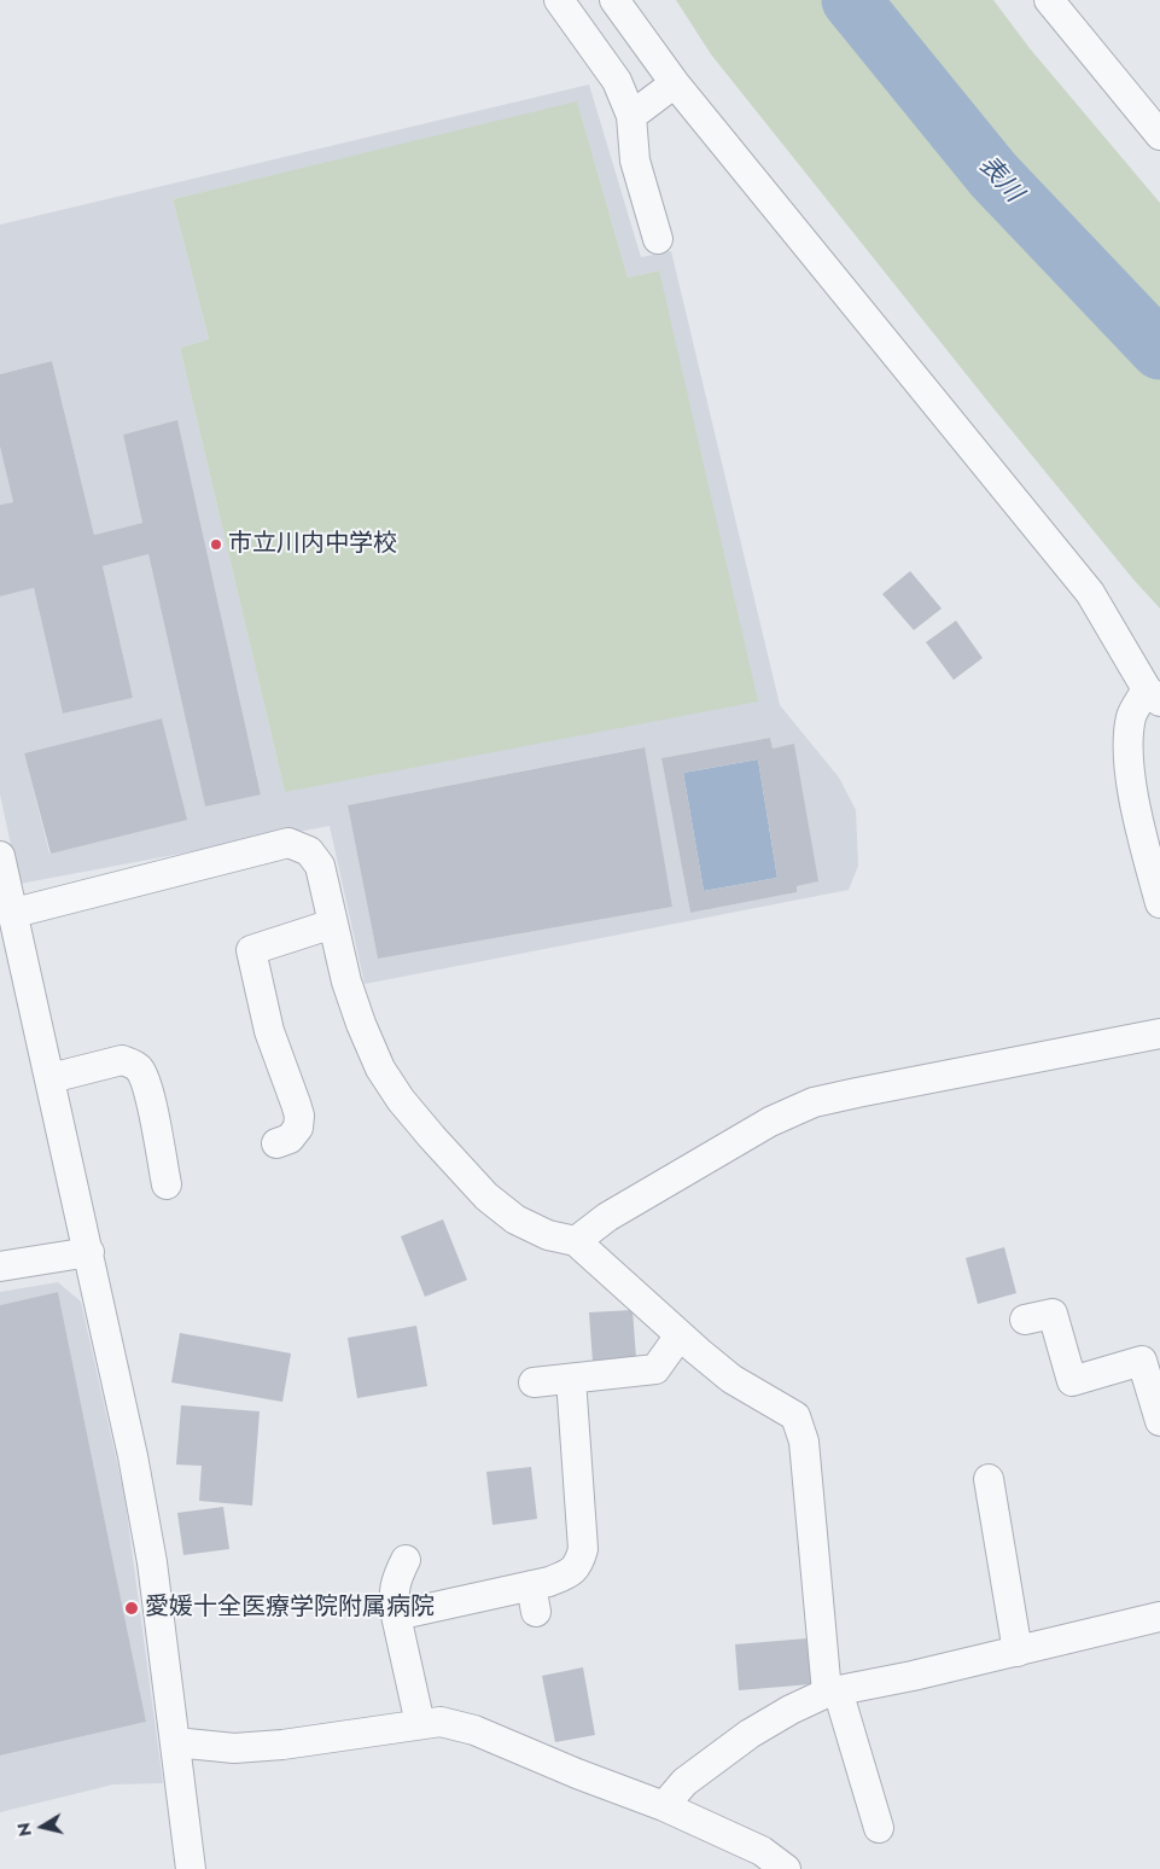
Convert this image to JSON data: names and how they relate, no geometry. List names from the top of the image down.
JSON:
{
  "water": ["表川"],
  "places": ["市立川内中学校", "愛媛十全医療学院附属病院"],
  "north": "left"
}
